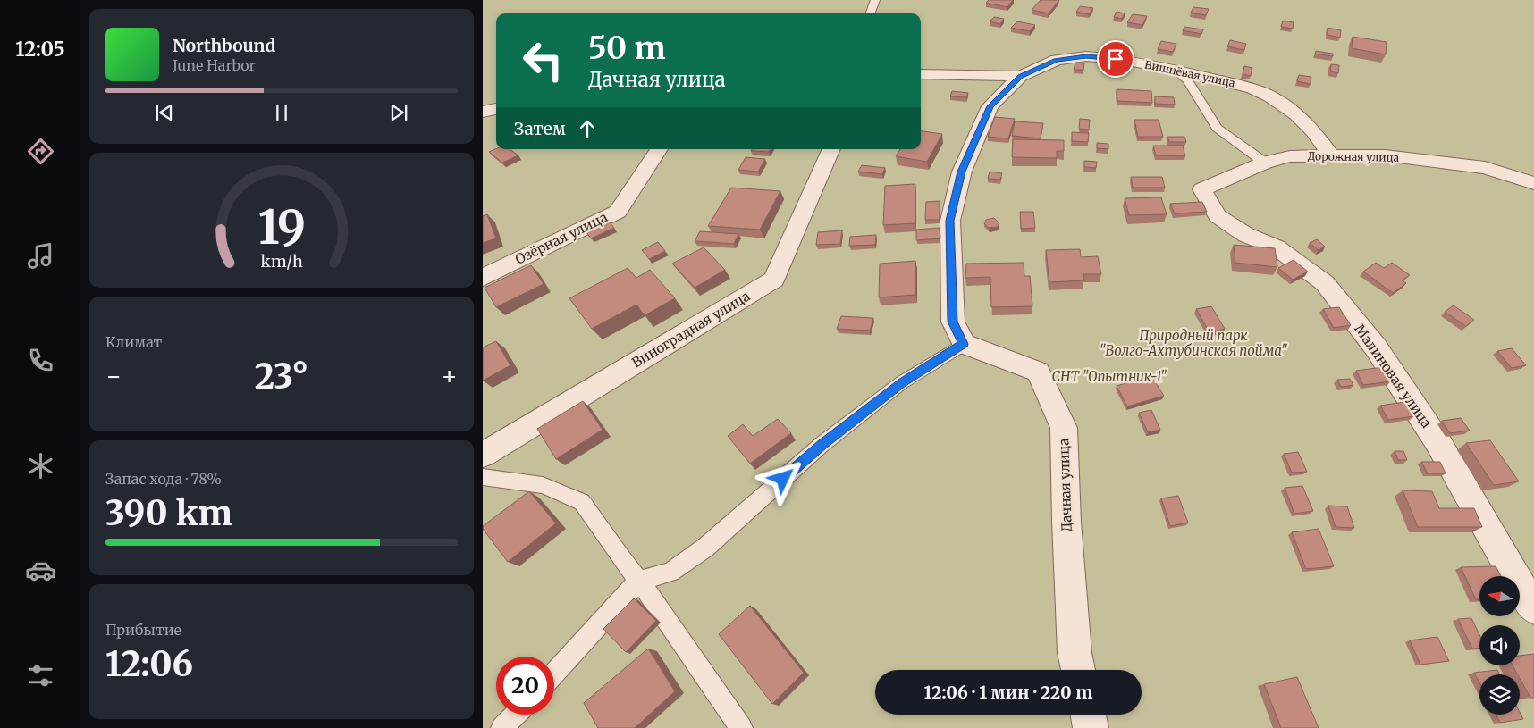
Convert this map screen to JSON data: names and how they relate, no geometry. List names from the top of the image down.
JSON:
{
  "streets": {
    "street": [
      "Вишнёвая улица",
      "Дорожная улица",
      "Озёрная улица",
      "Виноградная улица",
      "Малиновая улица",
      "Дачная улица"
    ]
  },
  "crossings": [
    ["Вишнёвая улица", "Дорожная улица"],
    ["Дорожная улица", "Малиновая улица"]
  ],
  "parks": ["Природный парк \"Волго-Ахтубинская пойма\"", "СНТ \"Опытник-1\""],
  "north": "left",
  "page": {
    "tabs": "12:05",
    "turn": ["50 m", "Дачная улица"],
    "song": ["Northbound", "June Harbor"],
    "then": "Затем",
    "tile": [
      "Климат",
      ["Запас хода · 78%", "390 km"],
      ["Прибытие", "12:06"]
    ],
    "heat": ["−", "23°", "+"],
    "limit": "20",
    "trip": "12:06 · 1 мин · 220 m",
    "gauge": ["19", "km/h"]
  }
}
